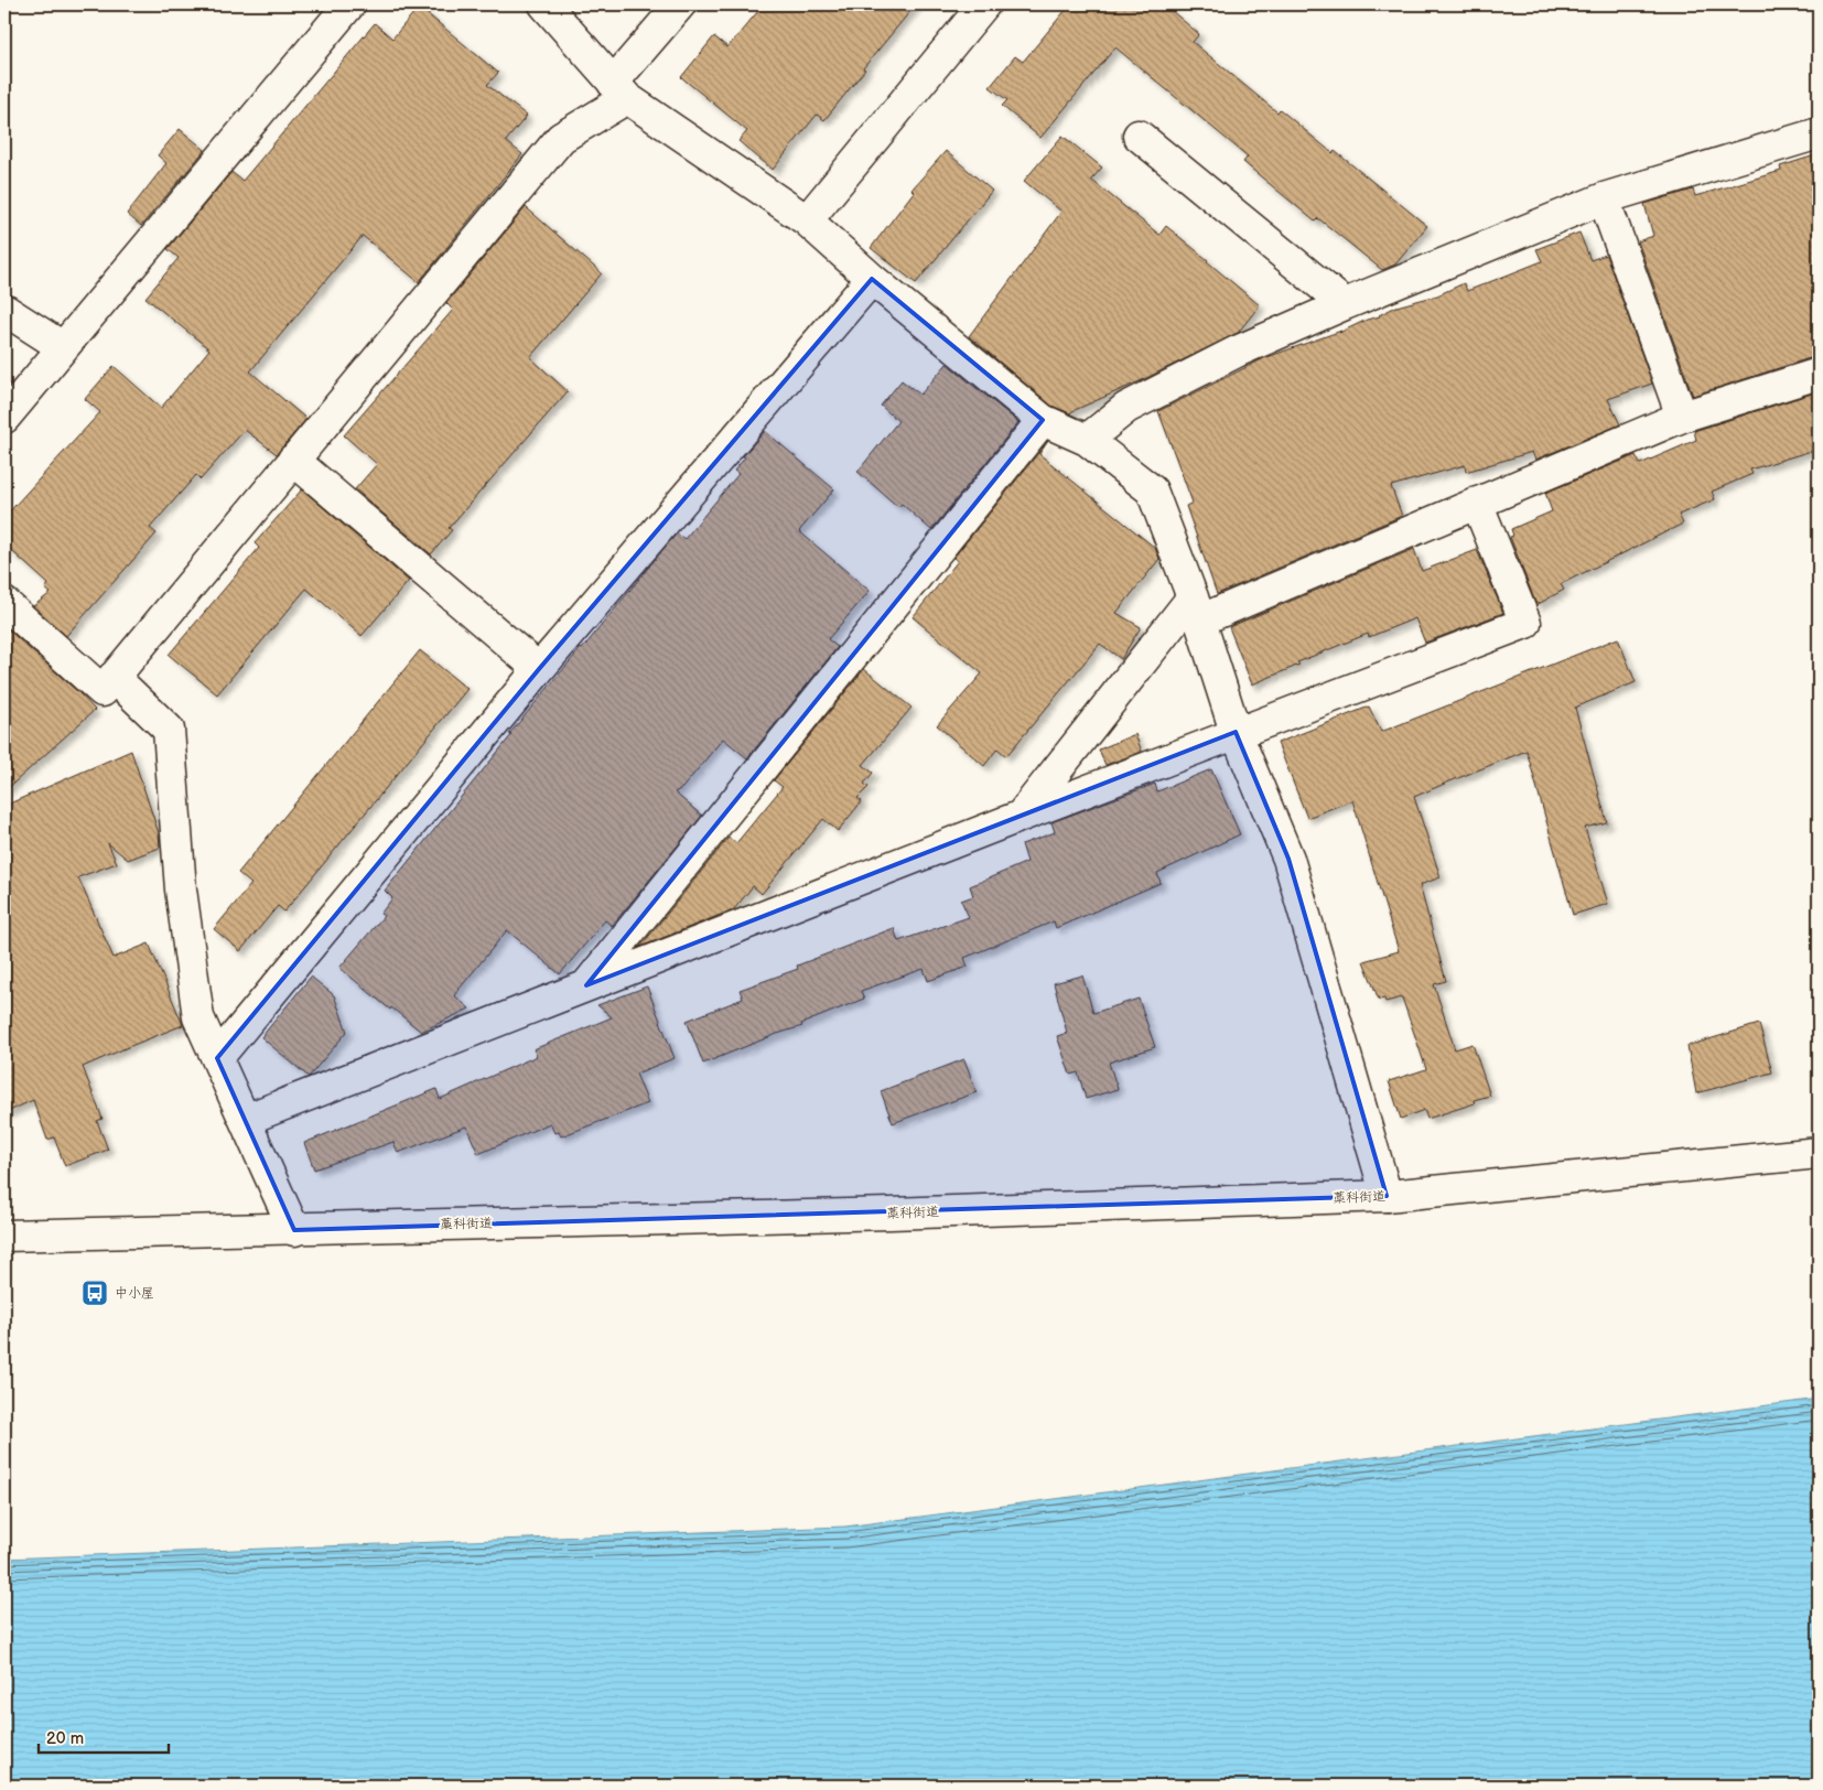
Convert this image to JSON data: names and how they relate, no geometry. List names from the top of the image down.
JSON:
{
  "streets": {
    "main road": ["藁科街道"]
  },
  "places": {
    "bus stop": ["中小屋"]
  },
  "scale_bar": "20 m"
}
